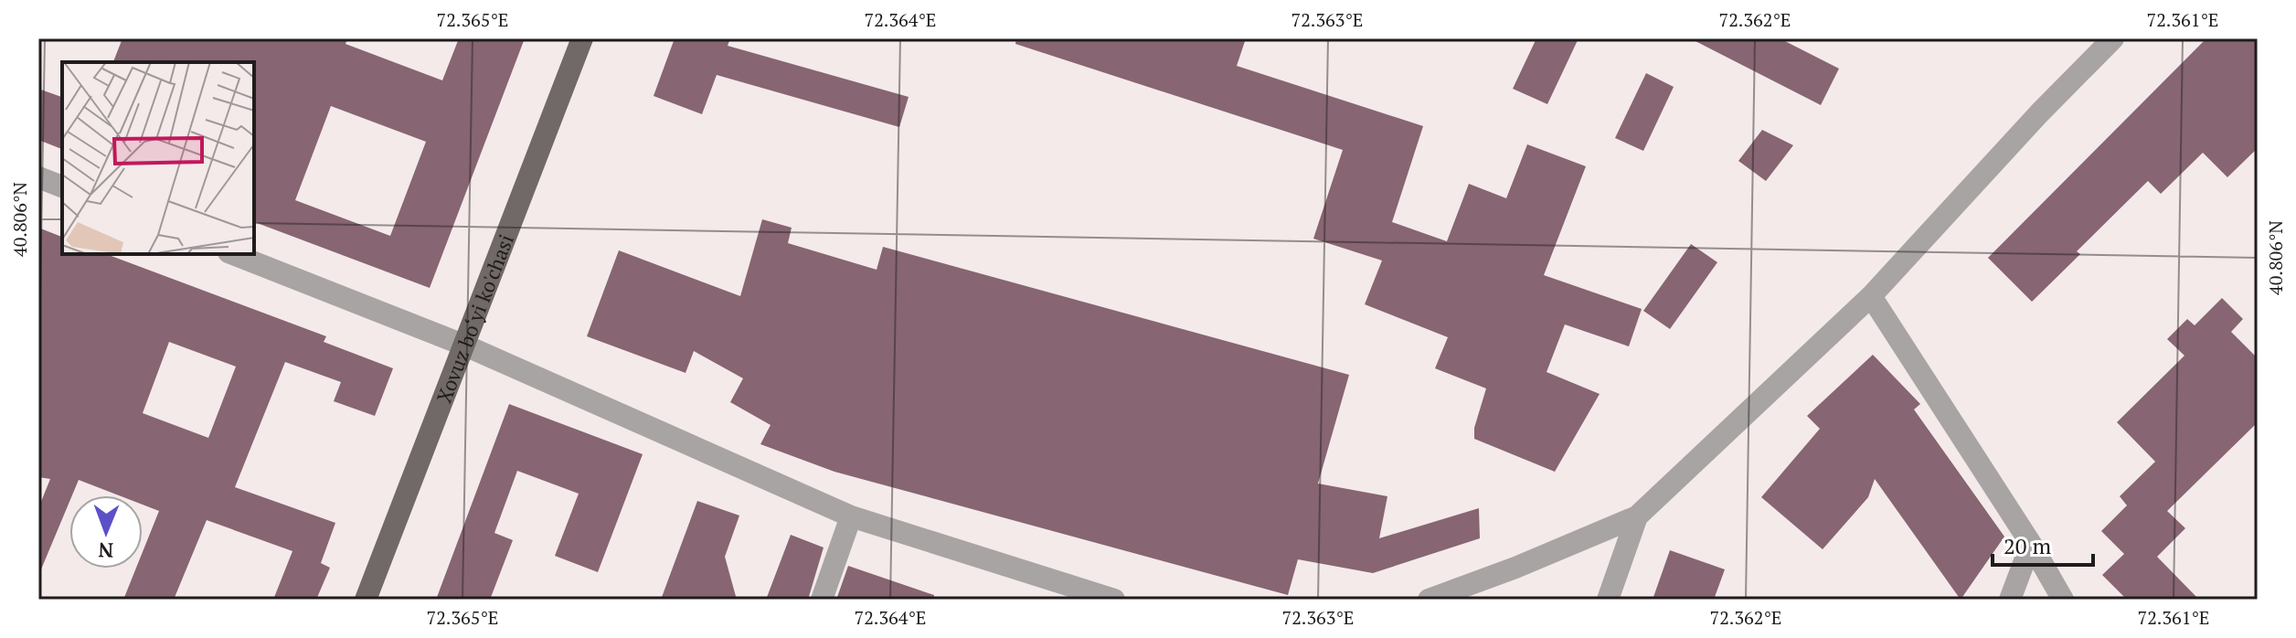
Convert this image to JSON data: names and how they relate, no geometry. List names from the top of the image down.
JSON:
{
  "streets": {
    "main road": ["Xovuz bo‘yi ko'chasi"]
  },
  "scale_bar": "20 m",
  "north": "bottom",
  "coordinates": [
    "72.365°E",
    "72.364°E",
    "72.363°E",
    "72.362°E",
    "72.361°E",
    "40.806°N"
  ]
}
